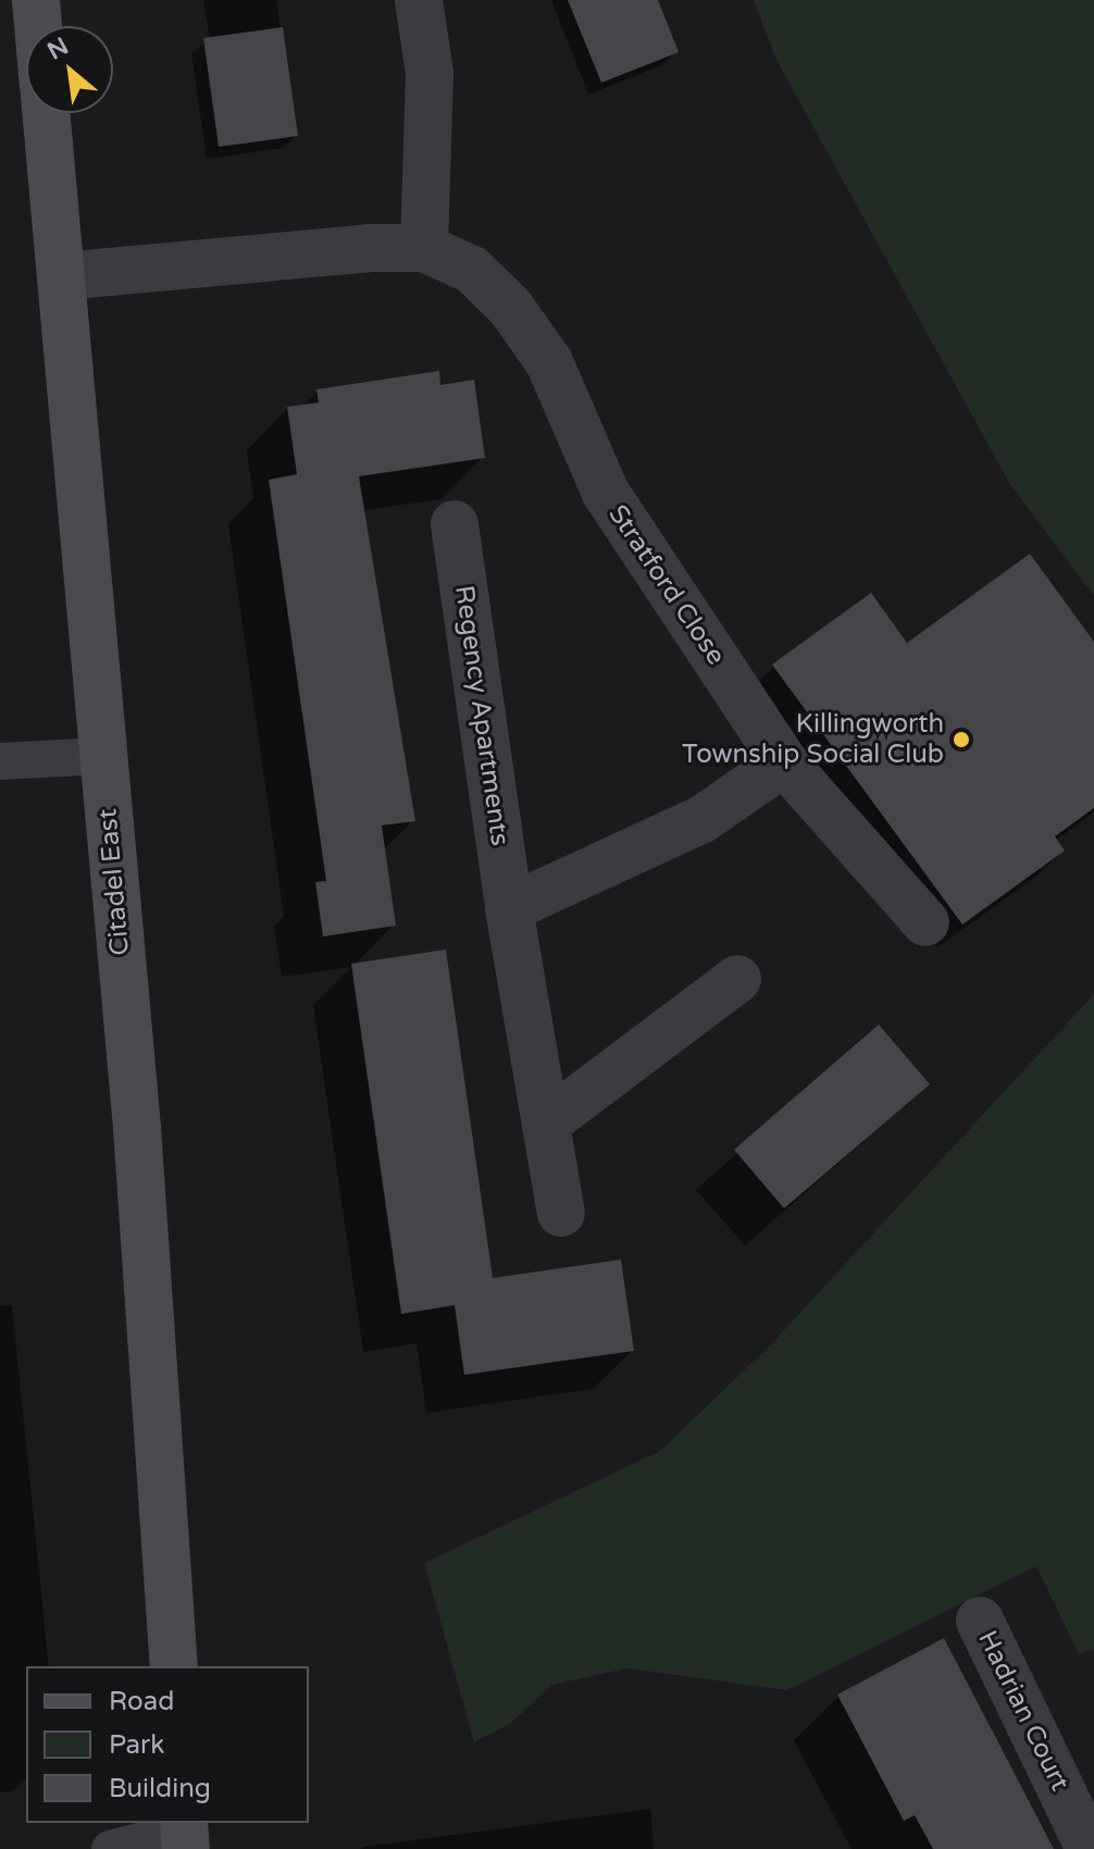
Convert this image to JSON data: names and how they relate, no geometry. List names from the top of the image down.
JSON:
{
  "streets": {
    "street": [
      "Stratford Close",
      "Regency Apartments",
      "Citadel East",
      "Hadrian Court"
    ]
  },
  "crossings": [
    ["Stratford Close", "Citadel East"]
  ],
  "places": ["Killingworth Township Social Club"],
  "legend": ["Road", "Park", "Building"],
  "north": "top left"
}
